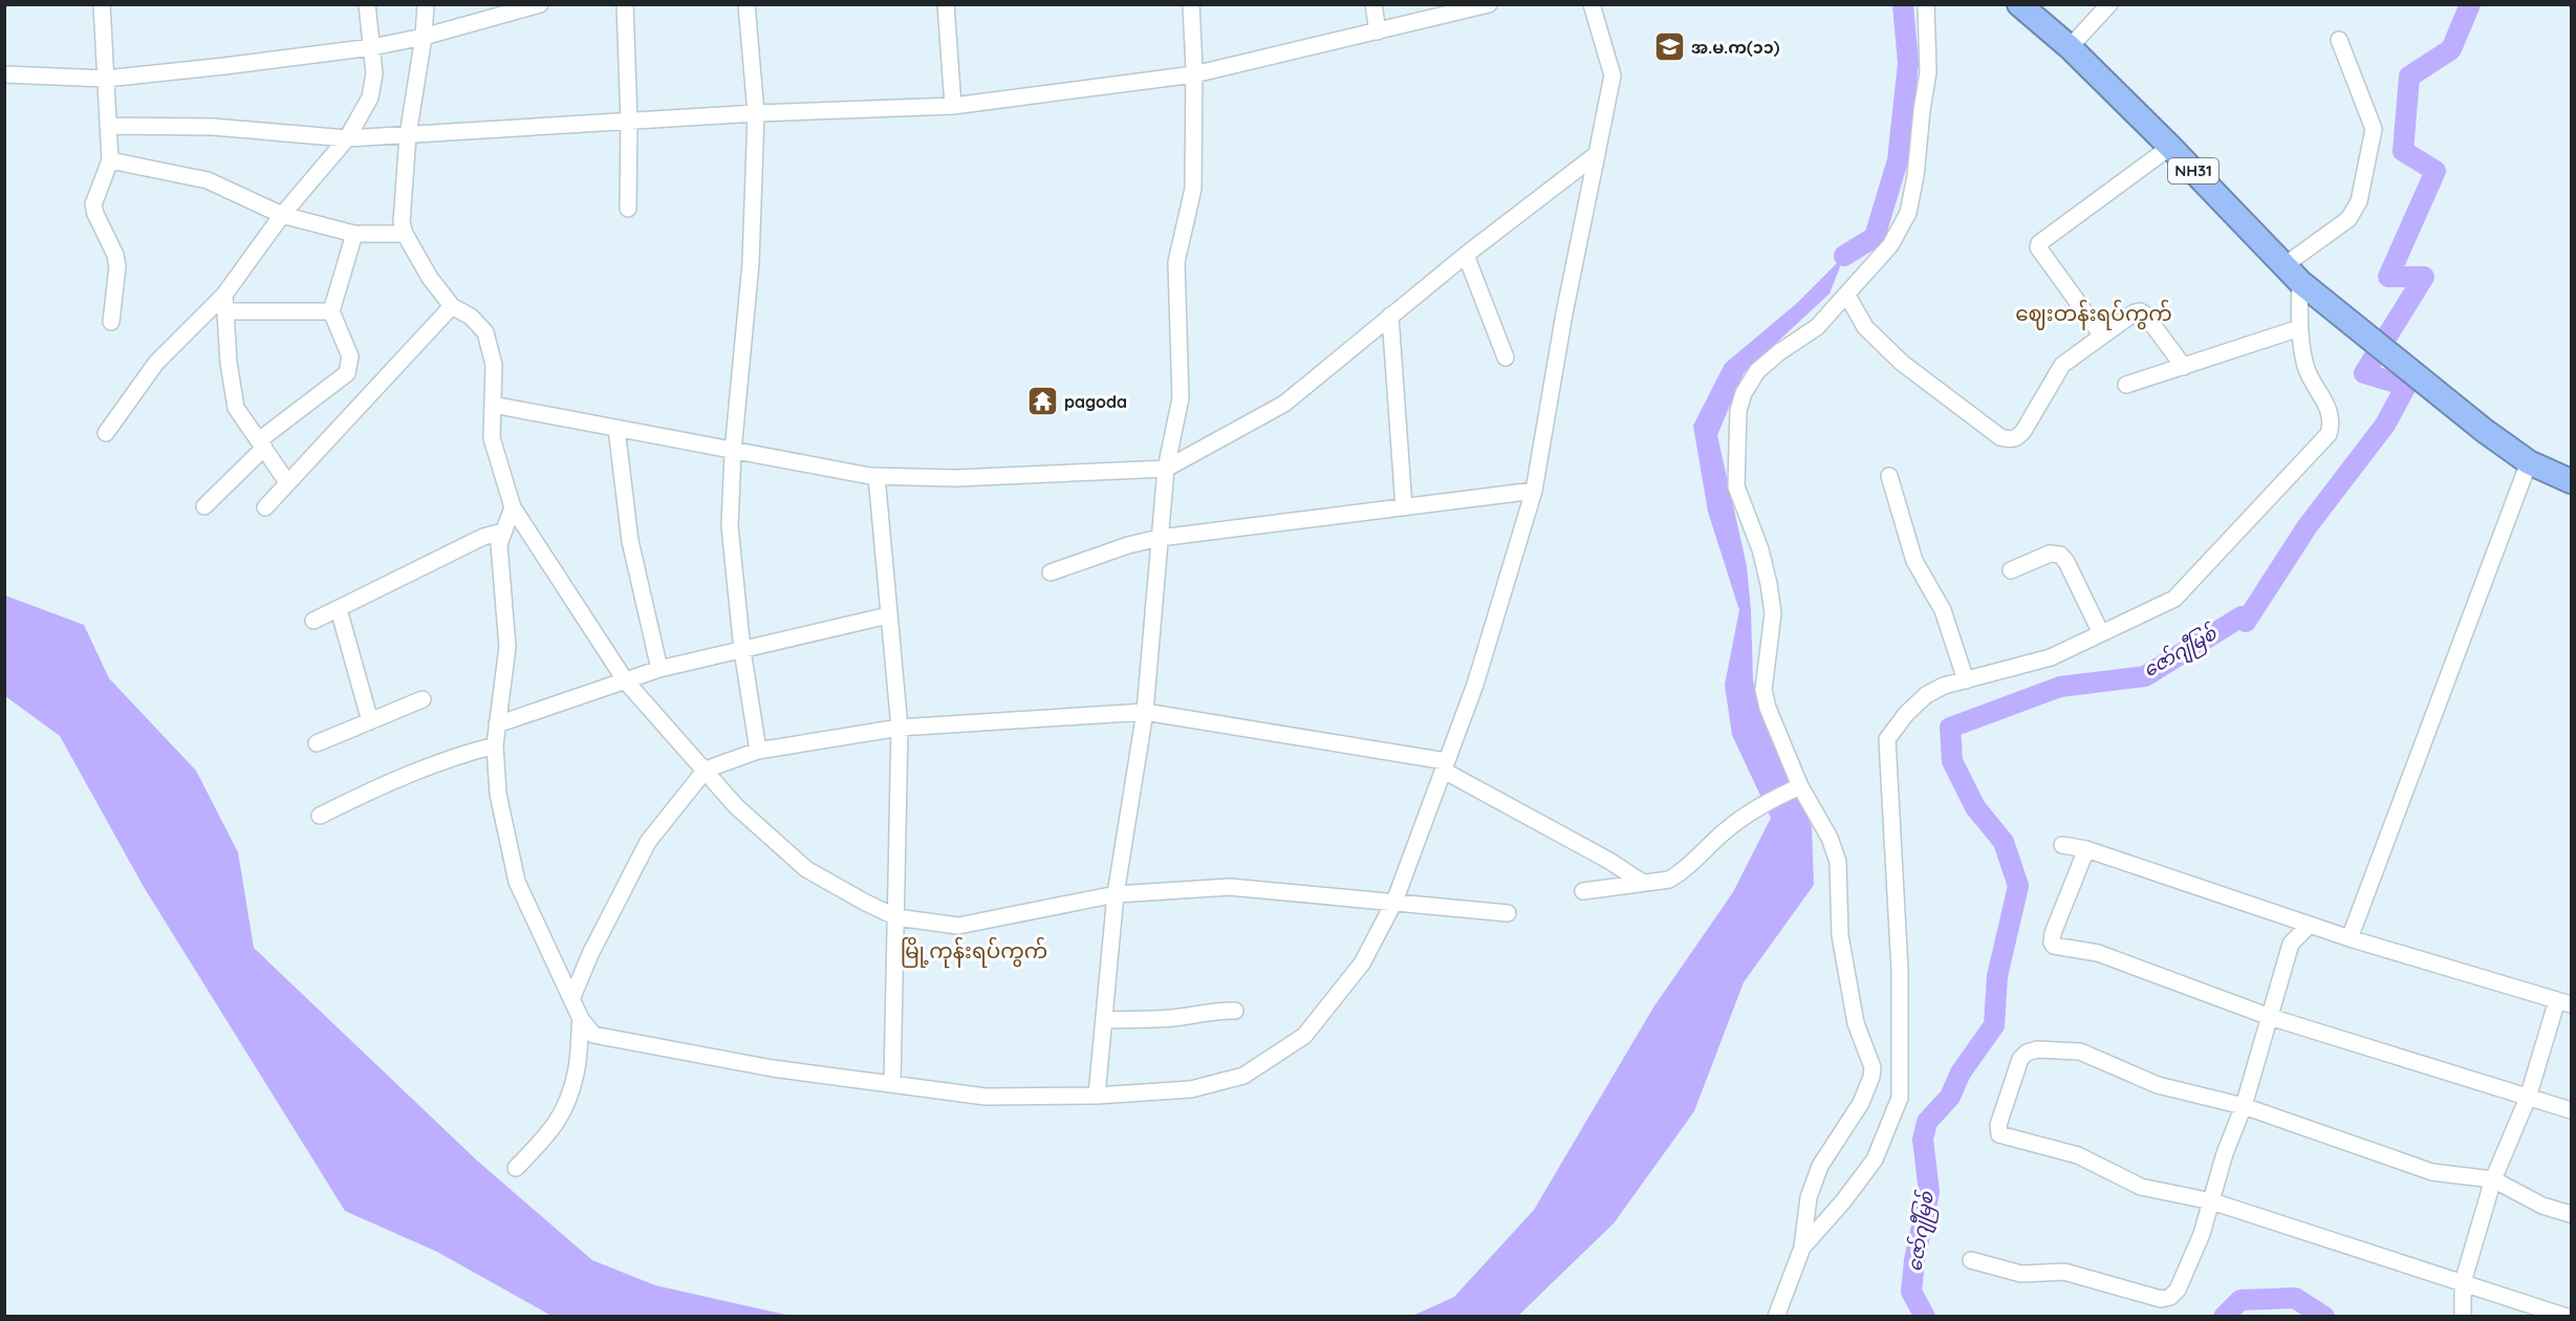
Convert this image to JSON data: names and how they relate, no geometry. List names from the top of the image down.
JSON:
{
  "streets": {
    "highway": ["NH31"]
  },
  "districts": ["ဈေးတန်းရပ်ကွက်", "မြို့ကုန်းရပ်ကွက်"],
  "water": ["ဇော်ဂျီမြစ်"],
  "places": {
    "school or university": ["အ.မ.က(၁၁)"],
    "temple": ["pagoda"]
  }
}
